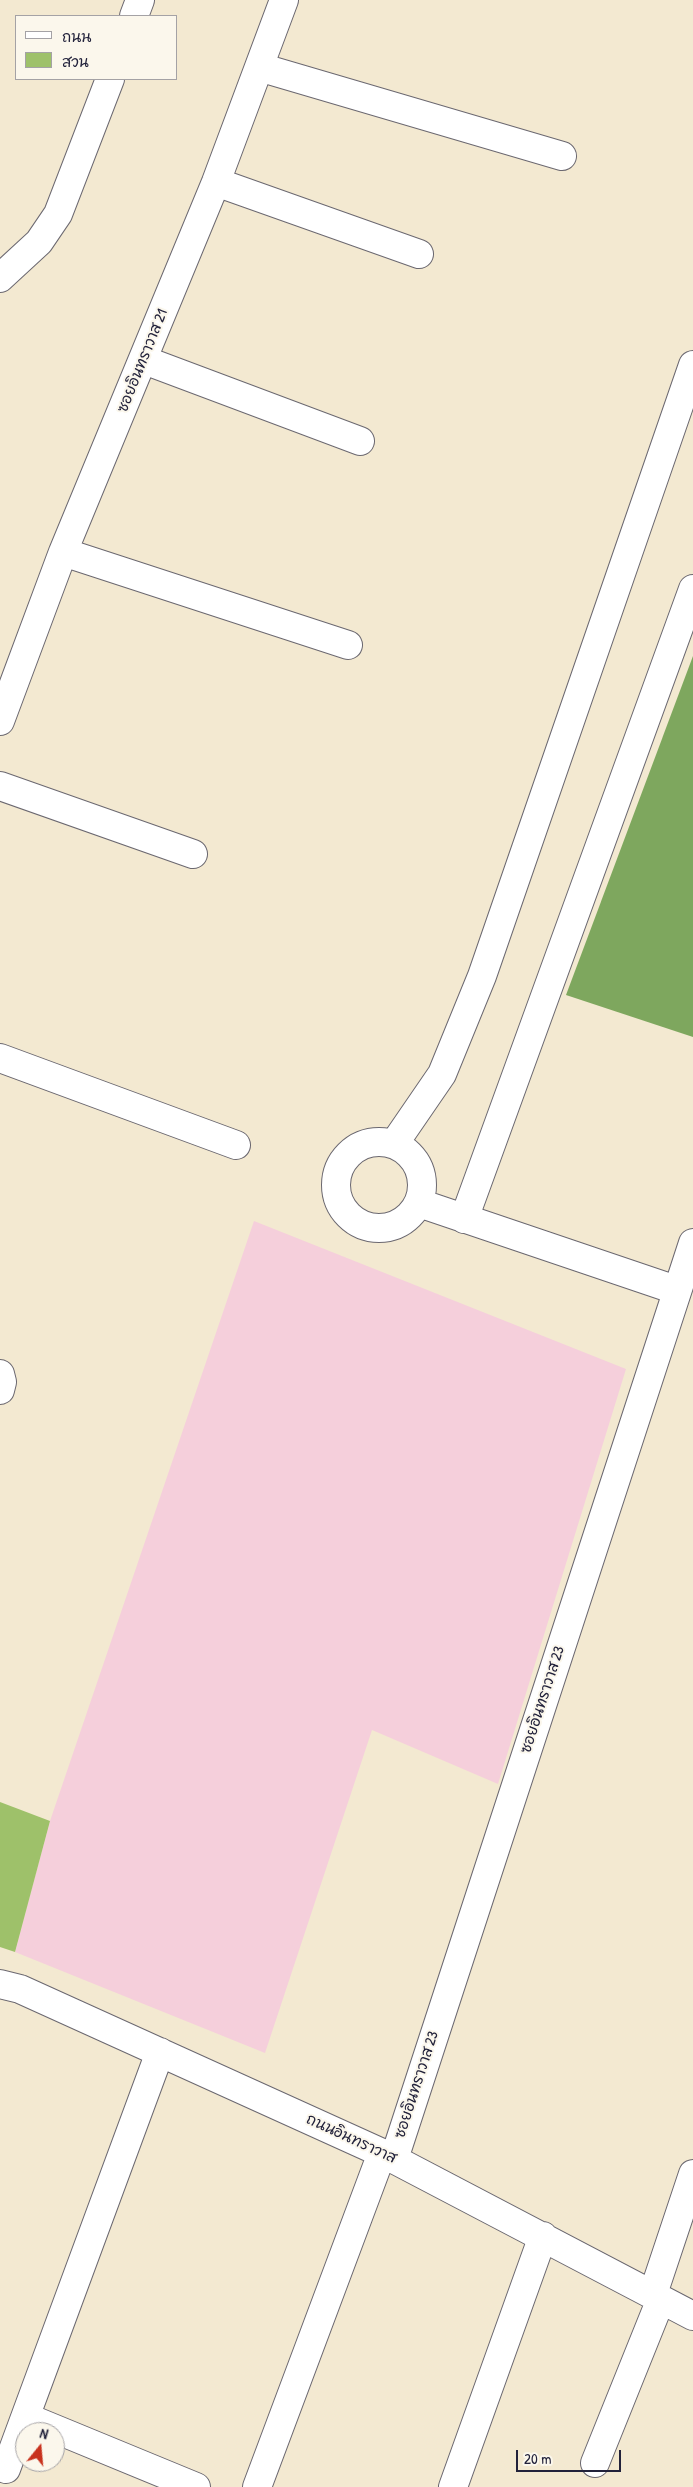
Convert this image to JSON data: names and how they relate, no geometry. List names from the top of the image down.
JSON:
{
  "streets": {
    "street": ["ซอยอินทราวาส 21", "ซอยอินทราวาส 23", "ถนนอินทราวาส"]
  },
  "crossings": [
    ["ซอยอินทราวาส 23", "ถนนอินทราวาส"]
  ],
  "legend": ["ถนน", "สวน"],
  "scale_bar": "20 m",
  "north": "top"
}
